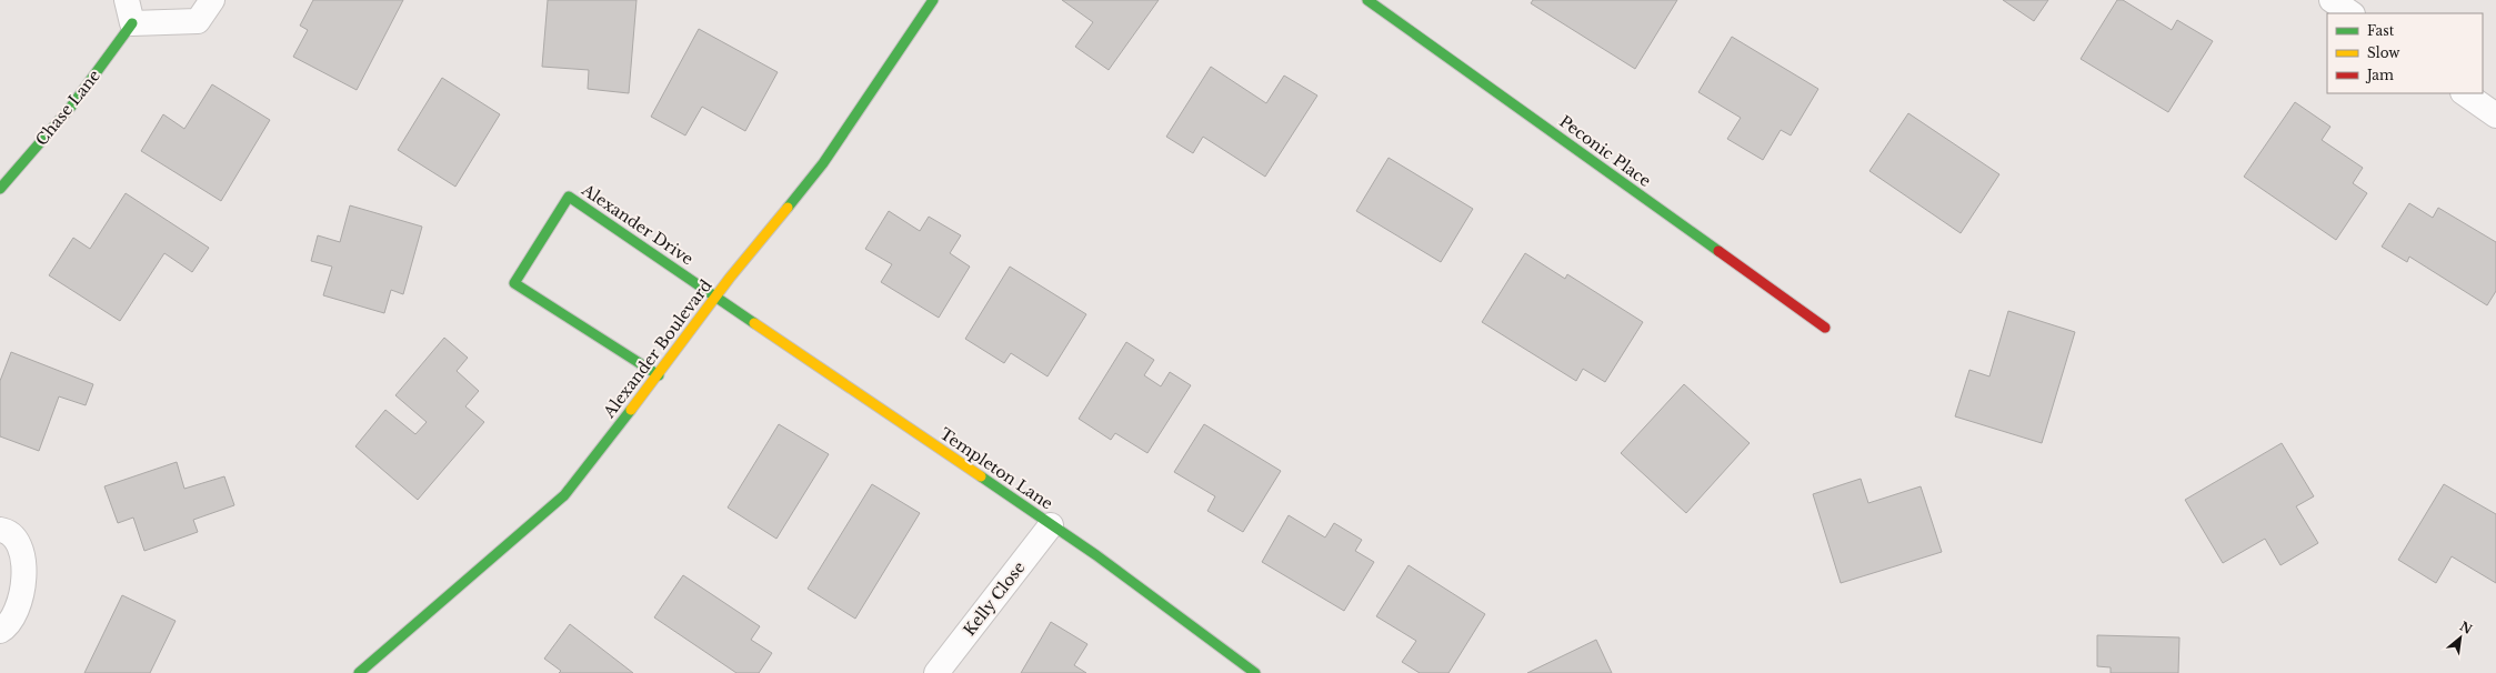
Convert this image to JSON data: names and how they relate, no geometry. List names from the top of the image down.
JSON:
{
  "streets": {
    "street": [
      "Chase Lane",
      "Peconic Place",
      "Alexander Drive",
      "Alexander Boulevard",
      "Templeton Lane",
      "Kelly Close"
    ]
  },
  "crossings": [
    ["Alexander Drive", "Alexander Boulevard"],
    ["Alexander Drive", "Templeton Lane"],
    ["Alexander Boulevard", "Templeton Lane"],
    ["Templeton Lane", "Kelly Close"]
  ],
  "legend": ["Fast", "Slow", "Jam"],
  "north": "top right"
}
